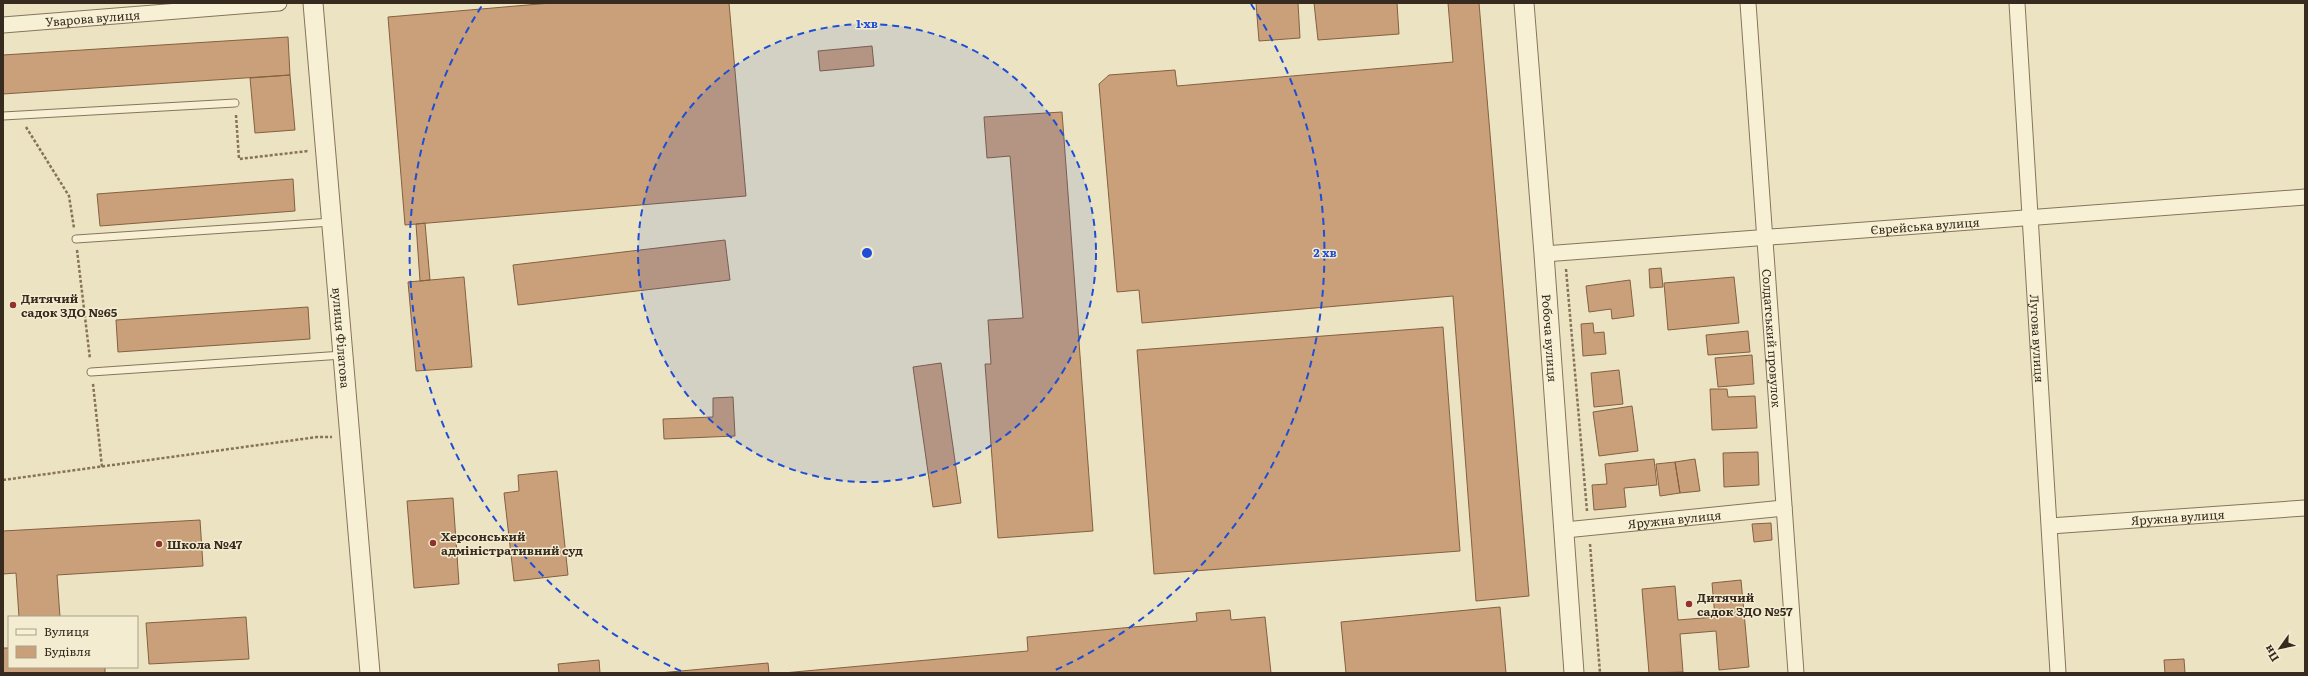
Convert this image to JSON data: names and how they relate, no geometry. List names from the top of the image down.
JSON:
{
  "streets": {
    "street": [
      "Уварова вулиця",
      "Єврейська вулиця",
      "вулиця Філатова",
      "Робоча вулиця",
      "Солдатський провулок",
      "Лугова вулиця",
      "Яружна вулиця"
    ]
  },
  "crossings": [
    ["Єврейська вулиця", "Робоча вулиця"],
    ["Єврейська вулиця", "Солдатський провулок"],
    ["Єврейська вулиця", "Лугова вулиця"],
    ["Робоча вулиця", "Яружна вулиця"],
    ["Солдатський провулок", "Яружна вулиця"],
    ["Лугова вулиця", "Яружна вулиця"]
  ],
  "places": [
    "Дитячий садок ЗДО №65",
    "Херсонський адміністративний суд",
    "Школа №47",
    "Дитячий садок ЗДО №57"
  ],
  "legend": ["Вулиця", "Будівля"],
  "north": "bottom left",
  "rings": ["1 хв", "2 хв"]
}
